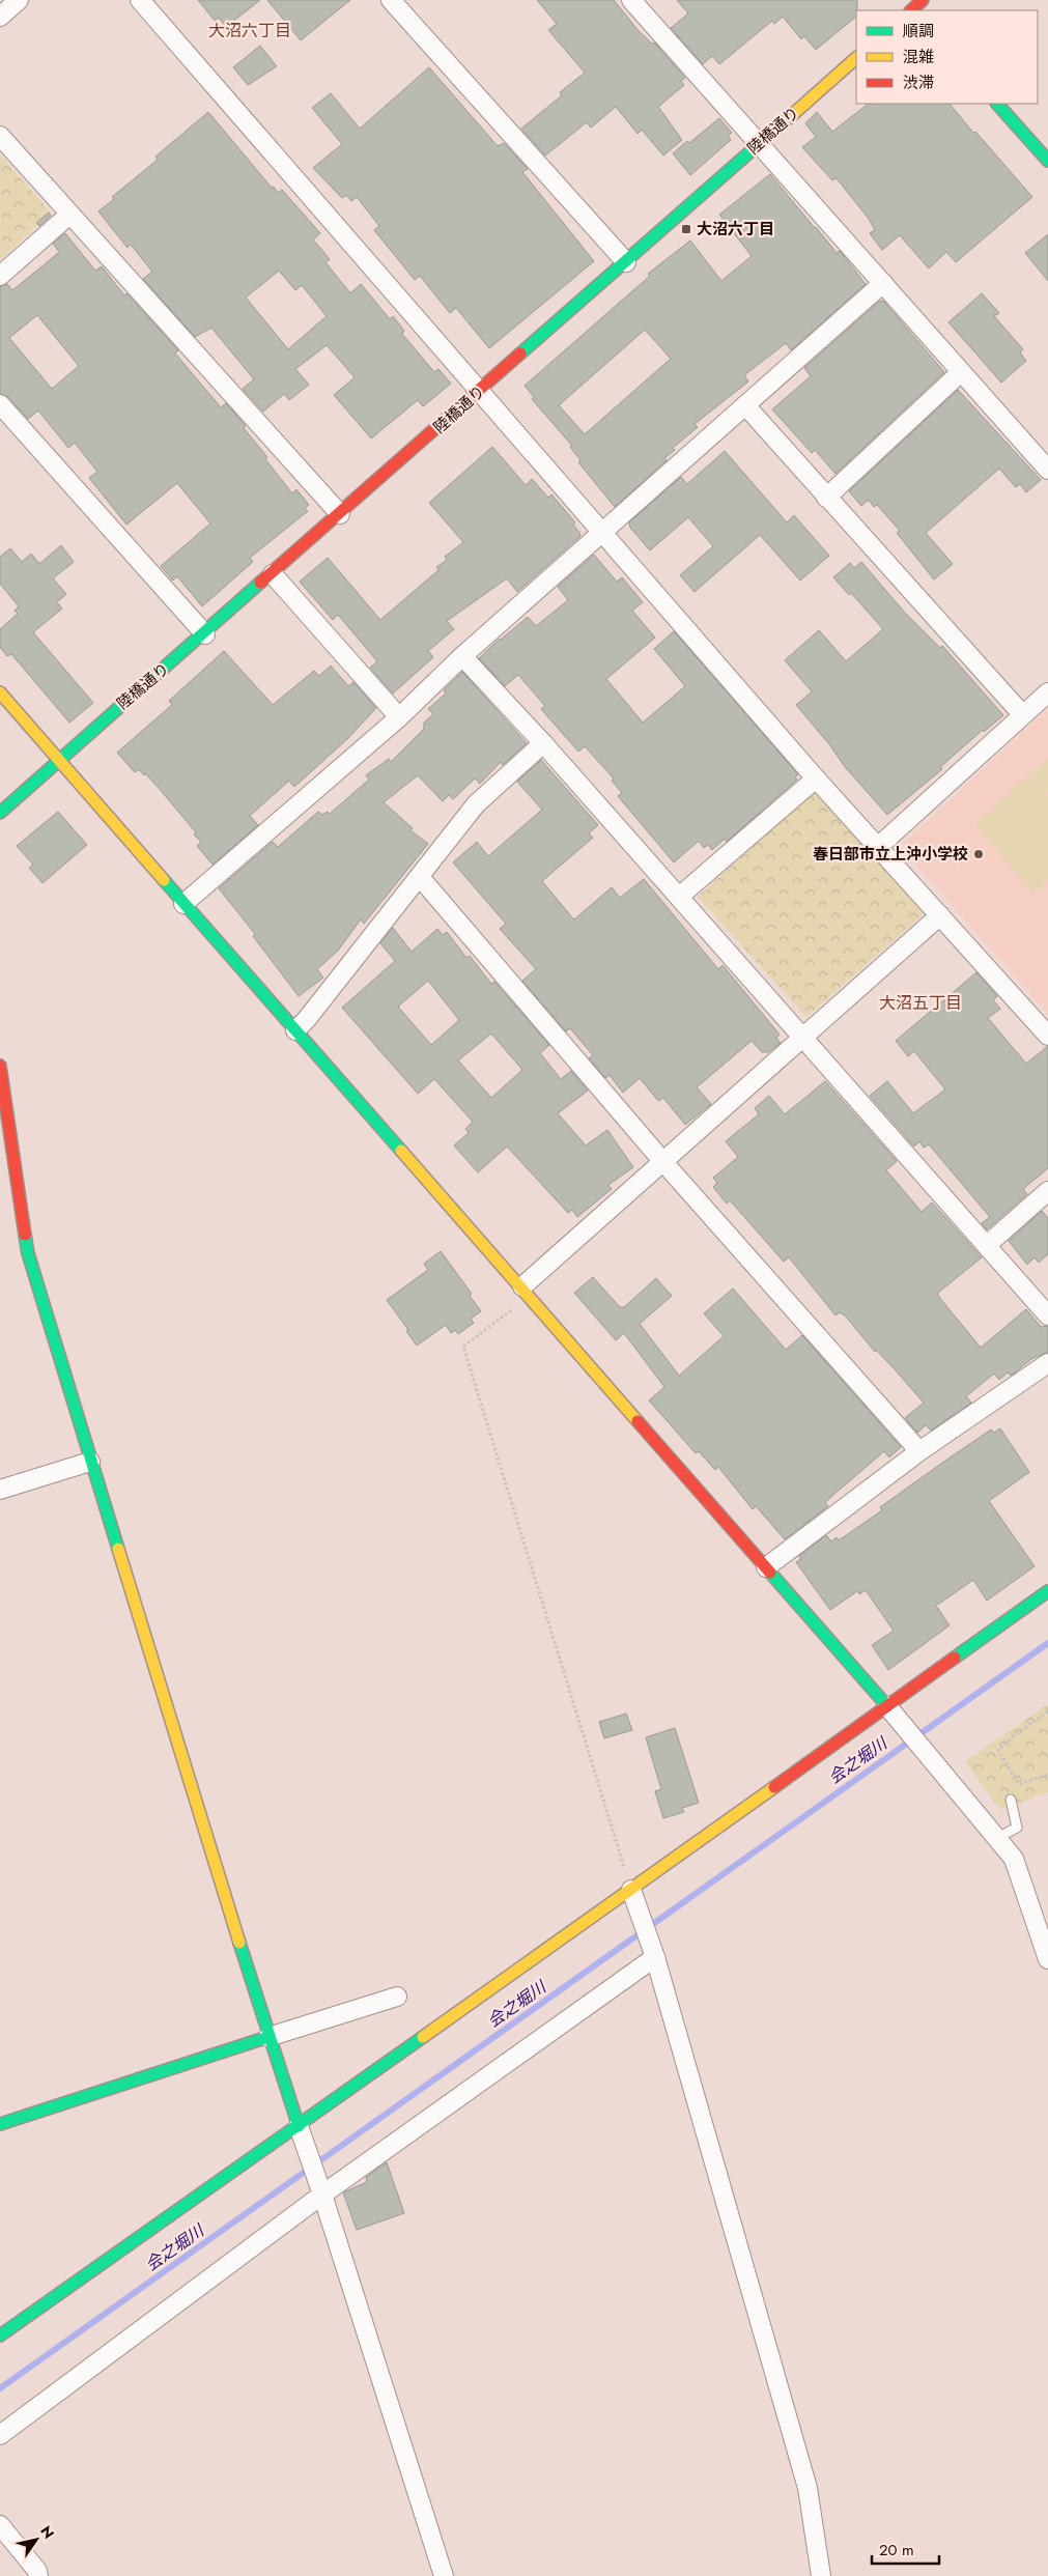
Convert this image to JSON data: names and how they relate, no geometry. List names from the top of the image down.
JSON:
{
  "streets": {
    "street": ["陸橋通り"]
  },
  "districts": ["大沼六丁目", "大沼五丁目"],
  "water": ["会之堀川"],
  "places": {
    "transit": ["大沼六丁目"],
    "other": ["春日部市立上沖小学校"]
  },
  "legend": ["順調", "混雑", "渋滞"],
  "scale_bar": "20 m",
  "north": "top right"
}
